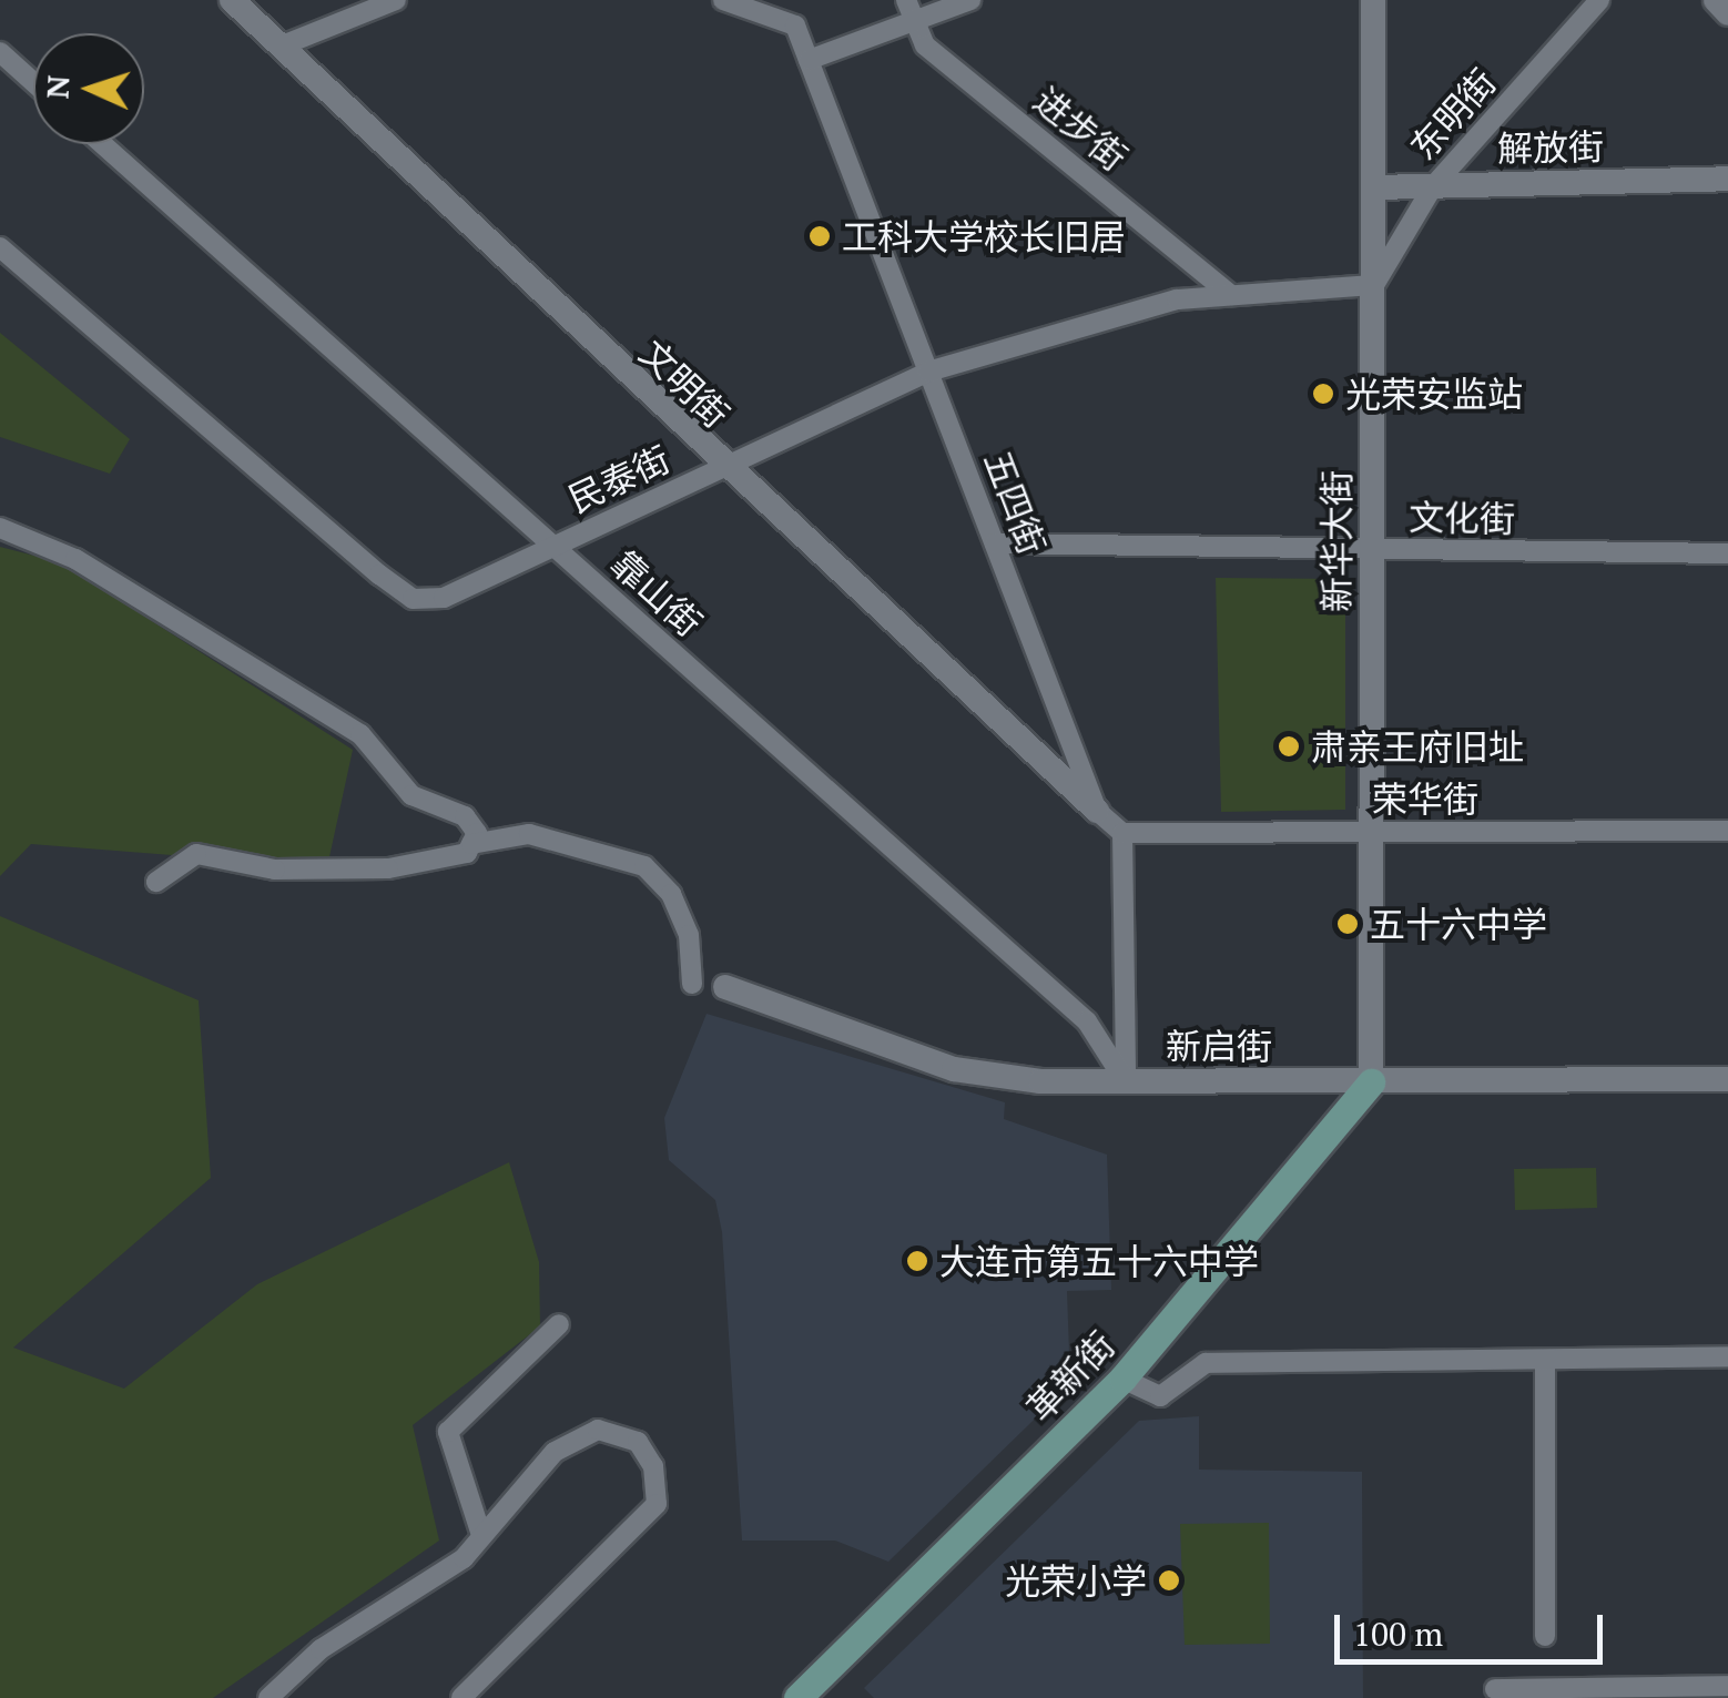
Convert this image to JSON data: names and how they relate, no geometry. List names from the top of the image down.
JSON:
{
  "streets": {
    "main road": ["革新街"],
    "street": [
      "东明街",
      "进步街",
      "解放街",
      "文明街",
      "民泰街",
      "五四街",
      "文化街",
      "新华大街",
      "靠山街",
      "荣华街",
      "新启街"
    ]
  },
  "crossings": [
    ["东明街", "解放街"],
    ["东明街", "民泰街"],
    ["东明街", "新华大街"],
    ["进步街", "民泰街"],
    ["解放街", "新华大街"],
    ["文明街", "民泰街"],
    ["文明街", "五四街"],
    ["民泰街", "五四街"],
    ["民泰街", "新华大街"],
    ["民泰街", "靠山街"],
    ["五四街", "文化街"],
    ["五四街", "荣华街"],
    ["文化街", "新华大街"],
    ["新华大街", "荣华街"],
    ["新华大街", "新启街"],
    ["新华大街", "革新街"],
    ["靠山街", "新启街"],
    ["新启街", "革新街"]
  ],
  "places": [
    "工科大学校长旧居",
    "光荣安监站",
    "肃亲王府旧址",
    "五十六中学",
    "大连市第五十六中学",
    "光荣小学"
  ],
  "scale_bar": "100 m",
  "north": "left"
}
